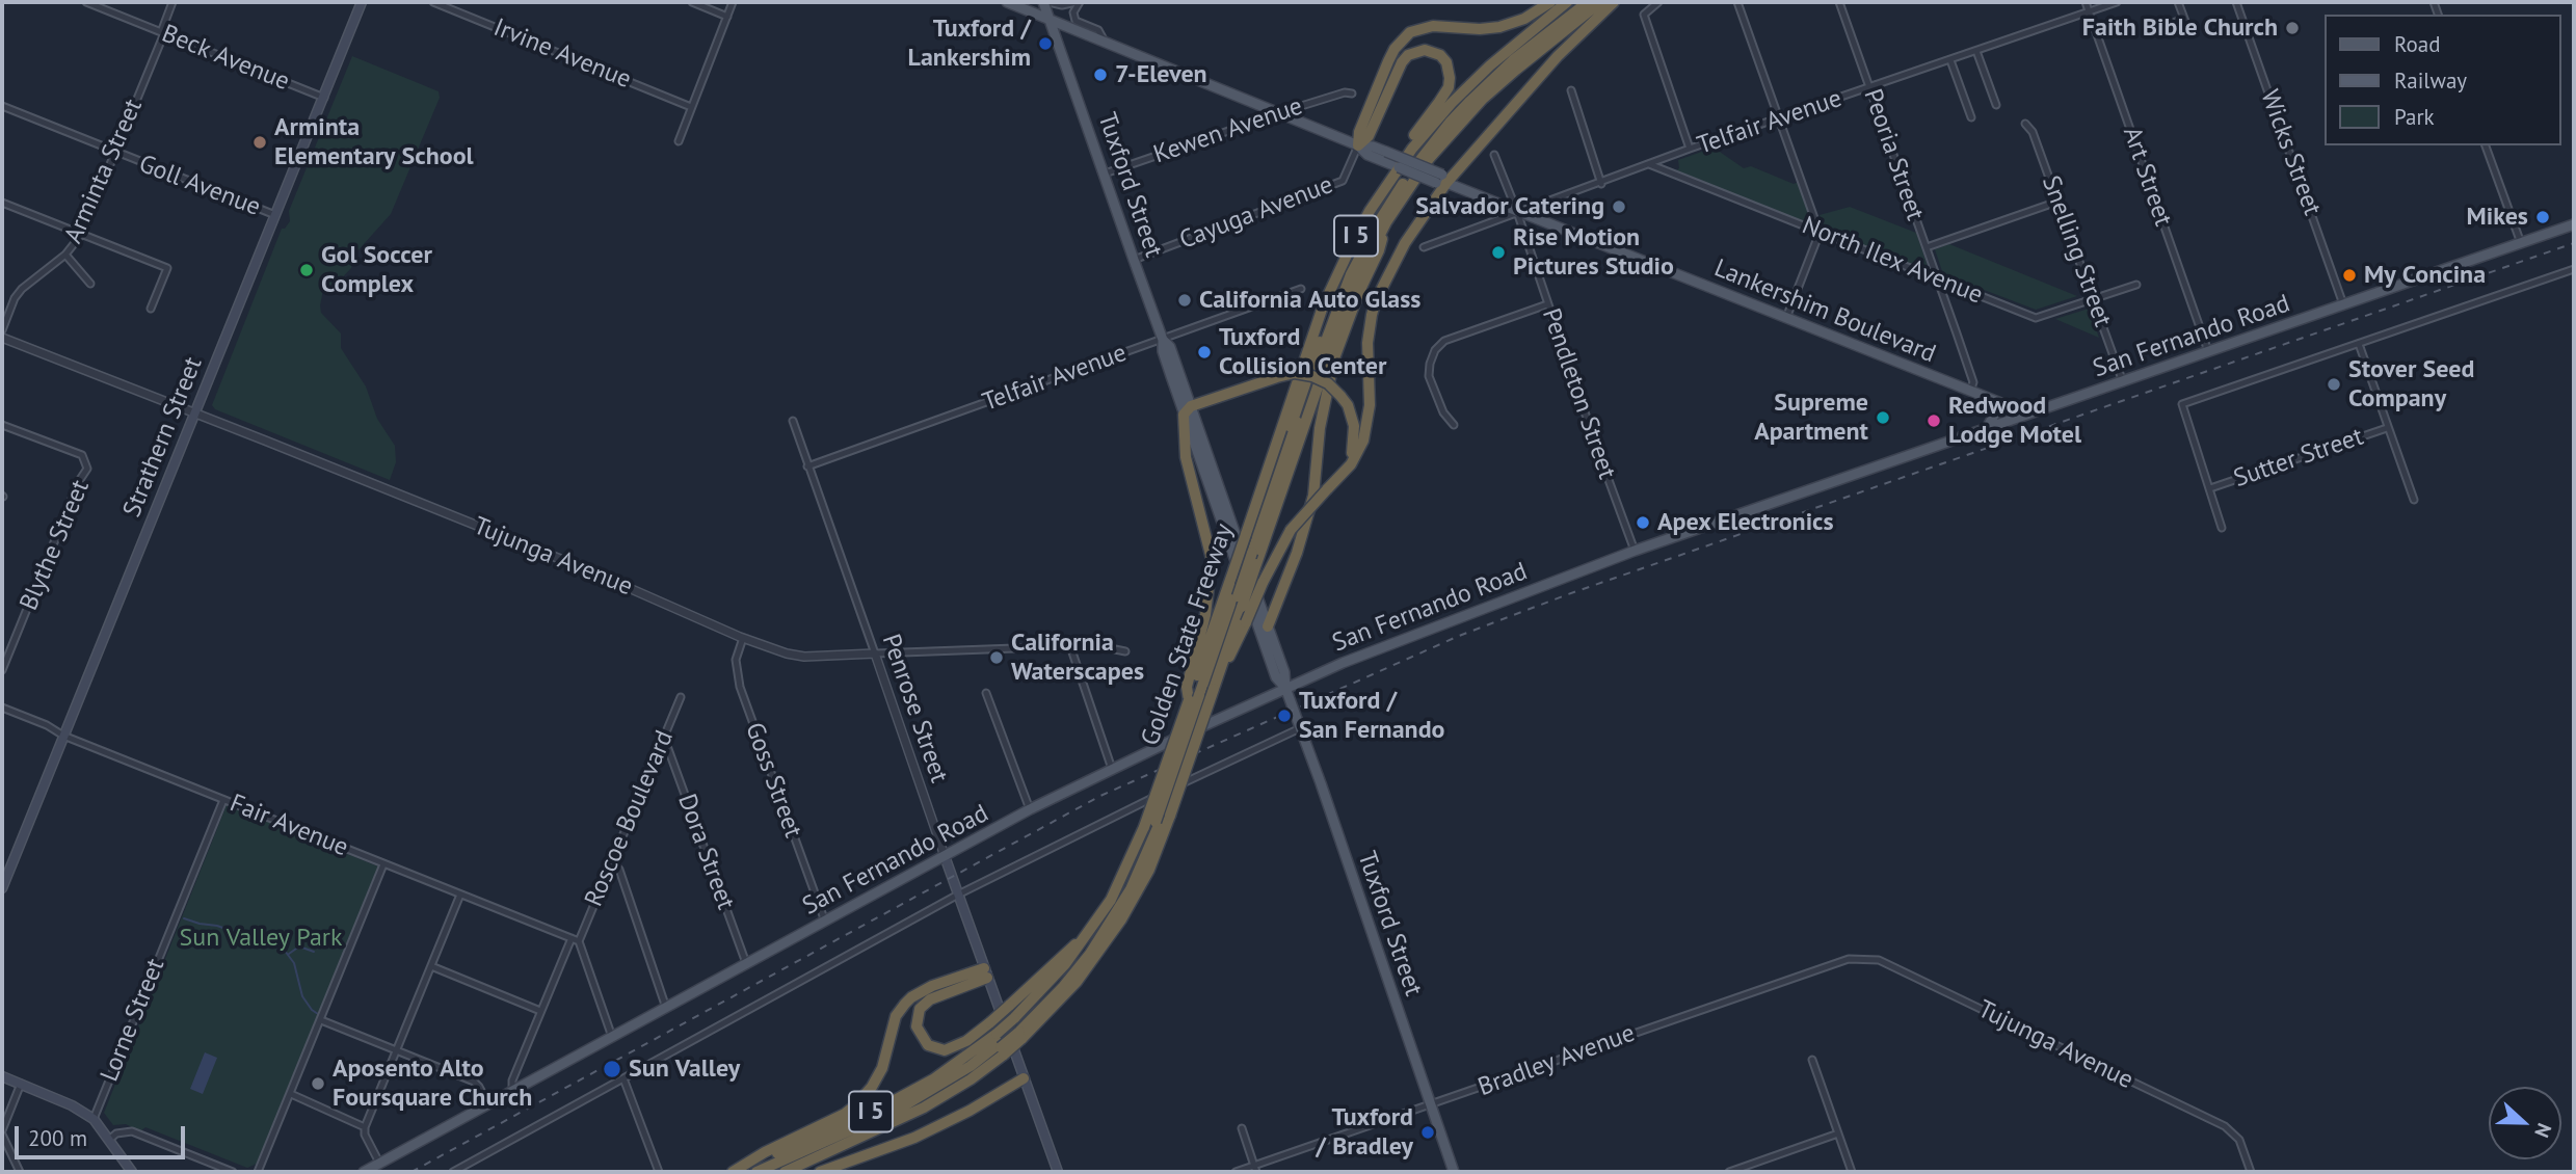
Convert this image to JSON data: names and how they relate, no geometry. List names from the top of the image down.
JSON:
{
  "streets": {
    "highway": ["I 5", "Golden State Freeway"],
    "main road": [
      "Tuxford Street",
      "Lankershim Boulevard",
      "San Fernando Road",
      "Strathern Street",
      "Penrose Street"
    ],
    "street": [
      "Irvine Avenue",
      "Beck Avenue",
      "Telfair Avenue",
      "Kewen Avenue",
      "Wicks Street",
      "Peoria Street",
      "Arminta Street",
      "Art Street",
      "Goll Avenue",
      "Cayuga Avenue",
      "Snelling Street",
      "North Ilex Avenue",
      "Pendleton Street",
      "Sutter Street",
      "Blythe Street",
      "Tujunga Avenue",
      "Goss Street",
      "Roscoe Boulevard",
      "Fair Avenue",
      "Dora Street",
      "Lorne Street",
      "Bradley Avenue"
    ]
  },
  "crossings": [
    ["Beck Avenue", "Arminta Street"],
    ["Beck Avenue", "Strathern Street"],
    ["Telfair Avenue", "Peoria Street"],
    ["Telfair Avenue", "Art Street"],
    ["Telfair Avenue", "Tuxford Street"],
    ["Telfair Avenue", "North Ilex Avenue"],
    ["Telfair Avenue", "Lankershim Boulevard"],
    ["Telfair Avenue", "Pendleton Street"],
    ["Telfair Avenue", "Penrose Street"],
    ["Kewen Avenue", "Tuxford Street"],
    ["Kewen Avenue", "Lankershim Boulevard"],
    ["Wicks Street", "San Fernando Road"],
    ["Peoria Street", "North Ilex Avenue"],
    ["Peoria Street", "Lankershim Boulevard"],
    ["Arminta Street", "Goll Avenue"],
    ["Art Street", "San Fernando Road"],
    ["Tuxford Street", "Cayuga Avenue"],
    ["Tuxford Street", "Lankershim Boulevard"],
    ["Tuxford Street", "San Fernando Road"],
    ["Tuxford Street", "Bradley Avenue"],
    ["Goll Avenue", "Strathern Street"],
    ["Cayuga Avenue", "Lankershim Boulevard"],
    ["Snelling Street", "North Ilex Avenue"],
    ["Snelling Street", "San Fernando Road"],
    ["Lankershim Boulevard", "San Fernando Road"],
    ["Lankershim Boulevard", "Pendleton Street"],
    ["San Fernando Road", "Pendleton Street"],
    ["San Fernando Road", "Penrose Street"],
    ["San Fernando Road", "Goss Street"],
    ["San Fernando Road", "Dora Street"],
    ["Strathern Street", "Tujunga Avenue"],
    ["Strathern Street", "Fair Avenue"],
    ["Tujunga Avenue", "Penrose Street"],
    ["Tujunga Avenue", "Goss Street"],
    ["Tujunga Avenue", "Bradley Avenue"],
    ["Roscoe Boulevard", "Fair Avenue"],
    ["Roscoe Boulevard", "Dora Street"],
    ["Fair Avenue", "Lorne Street"]
  ],
  "parks": ["Sun Valley Park"],
  "places": [
    "Faith Bible Church",
    "Tuxford / Lankershim",
    "7-Eleven",
    "Arminta Elementary School",
    "Salvador Catering",
    "Mikes",
    "Rise Motion Pictures Studio",
    "Gol Soccer Complex",
    "My Concina",
    "California Auto Glass",
    "Tuxford Collision Center",
    "Stover Seed Company",
    "Supreme Apartment",
    "Redwood Lodge Motel",
    "Apex Electronics",
    "California Waterscapes",
    "Tuxford / San Fernando",
    "Sun Valley",
    "Aposento Alto Foursquare Church",
    "Tuxford / Bradley"
  ],
  "legend": ["Road", "Railway", "Park"],
  "scale_bar": "200 m",
  "north": "right"
}
